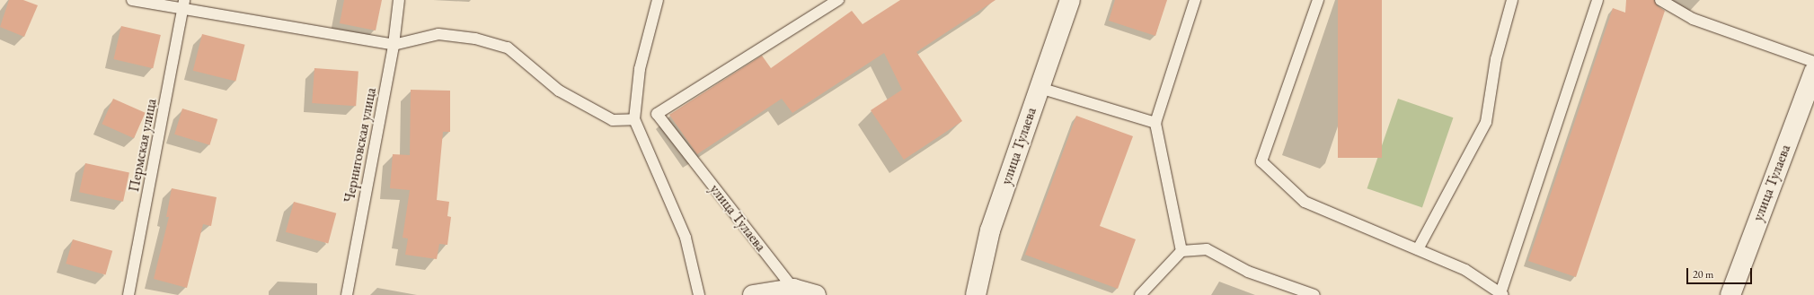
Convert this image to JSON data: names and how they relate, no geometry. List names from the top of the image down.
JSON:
{
  "streets": {
    "street": ["улица Тулаева"],
    "lane": ["Пермская улица", "Черниговская улица"]
  },
  "scale_bar": "20 m"
}
